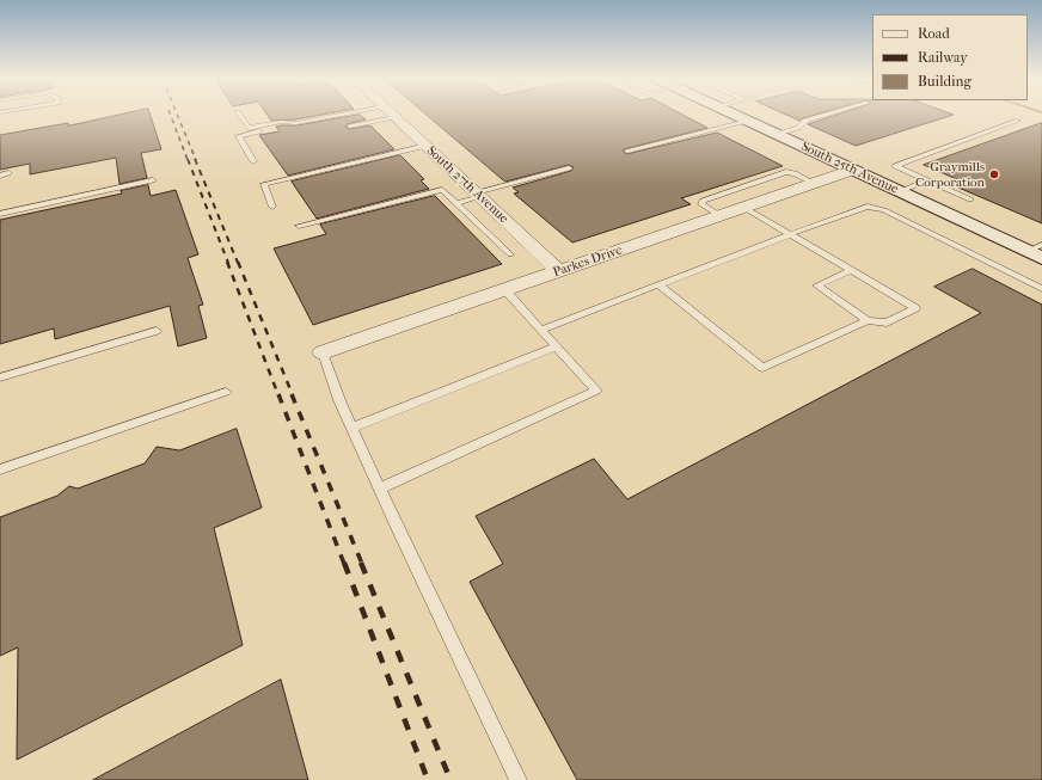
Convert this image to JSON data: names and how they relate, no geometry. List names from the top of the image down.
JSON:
{
  "streets": {
    "main road": ["South 25th Avenue"],
    "street": ["South 27th Avenue", "Parkes Drive"]
  },
  "crossings": [
    ["South 25th Avenue", "Parkes Drive"],
    ["South 27th Avenue", "Parkes Drive"]
  ],
  "places": ["Graymills Corporation"],
  "legend": ["Road", "Railway", "Building"]
}
